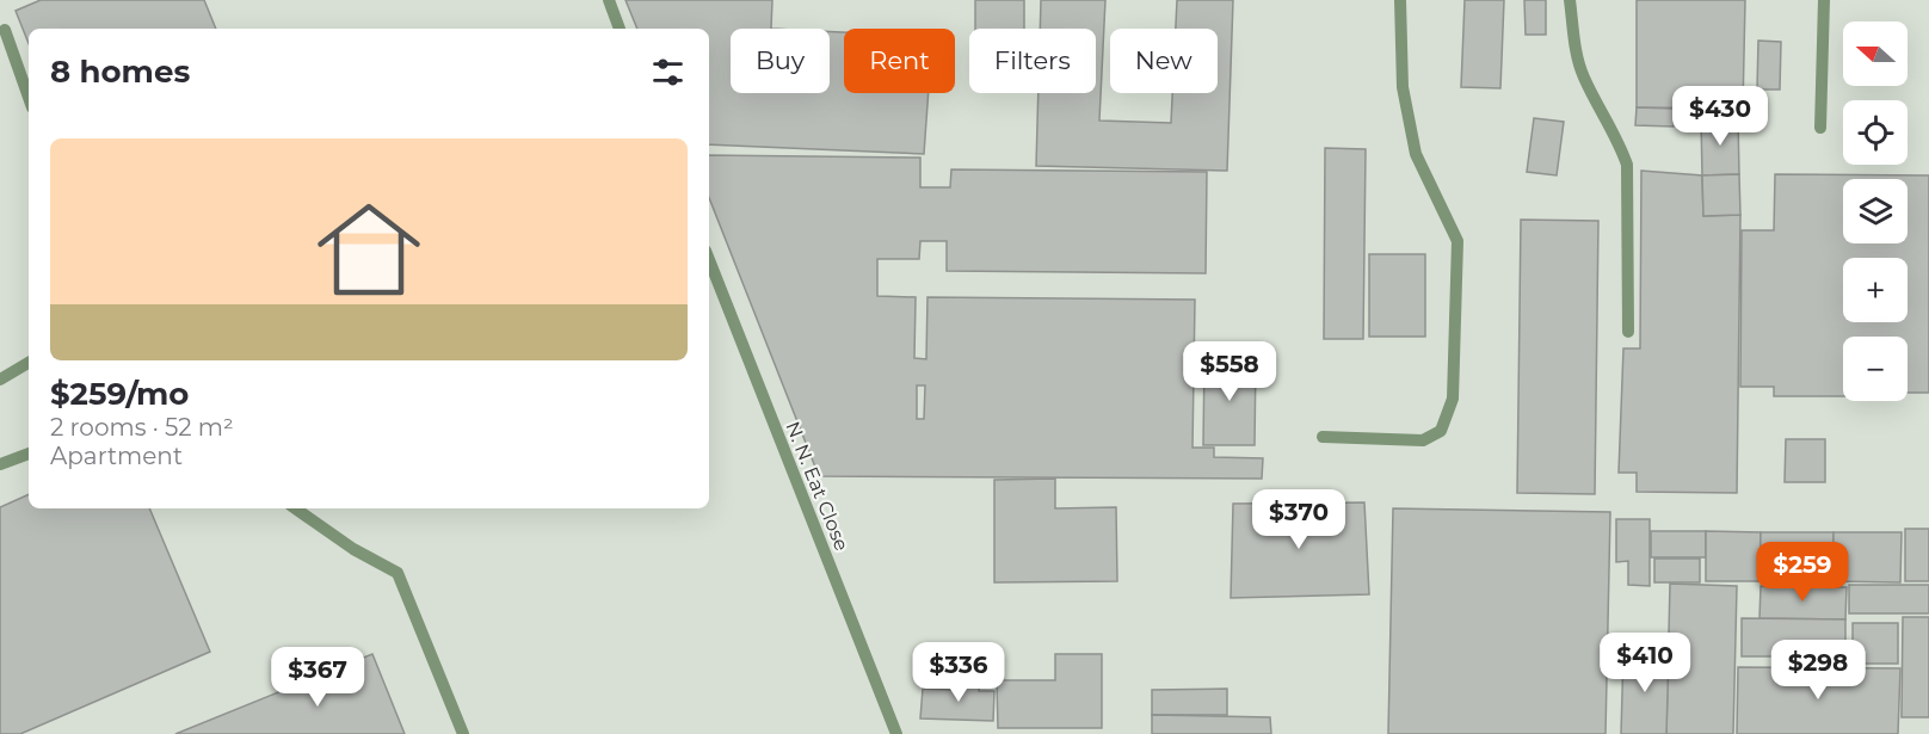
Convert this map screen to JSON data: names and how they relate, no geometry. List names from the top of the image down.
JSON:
{
  "streets": {
    "lane": ["N. N. Eat Close"]
  },
  "north": "left",
  "page": {
    "map_buttons": ["+", "−"],
    "chip": [
      "Buy",
      "Rent",
      "Filters",
      "New"
    ],
    "heading": "8 homes",
    "price": [
      "$430",
      "$558",
      "$370",
      "$259",
      "$410",
      "$298",
      "$336",
      "$367"
    ],
    "list": [
      {
        "name": "$259/mo",
        "note": "2 rooms · 52 m² · Apartment"
      }
    ]
  }
}
